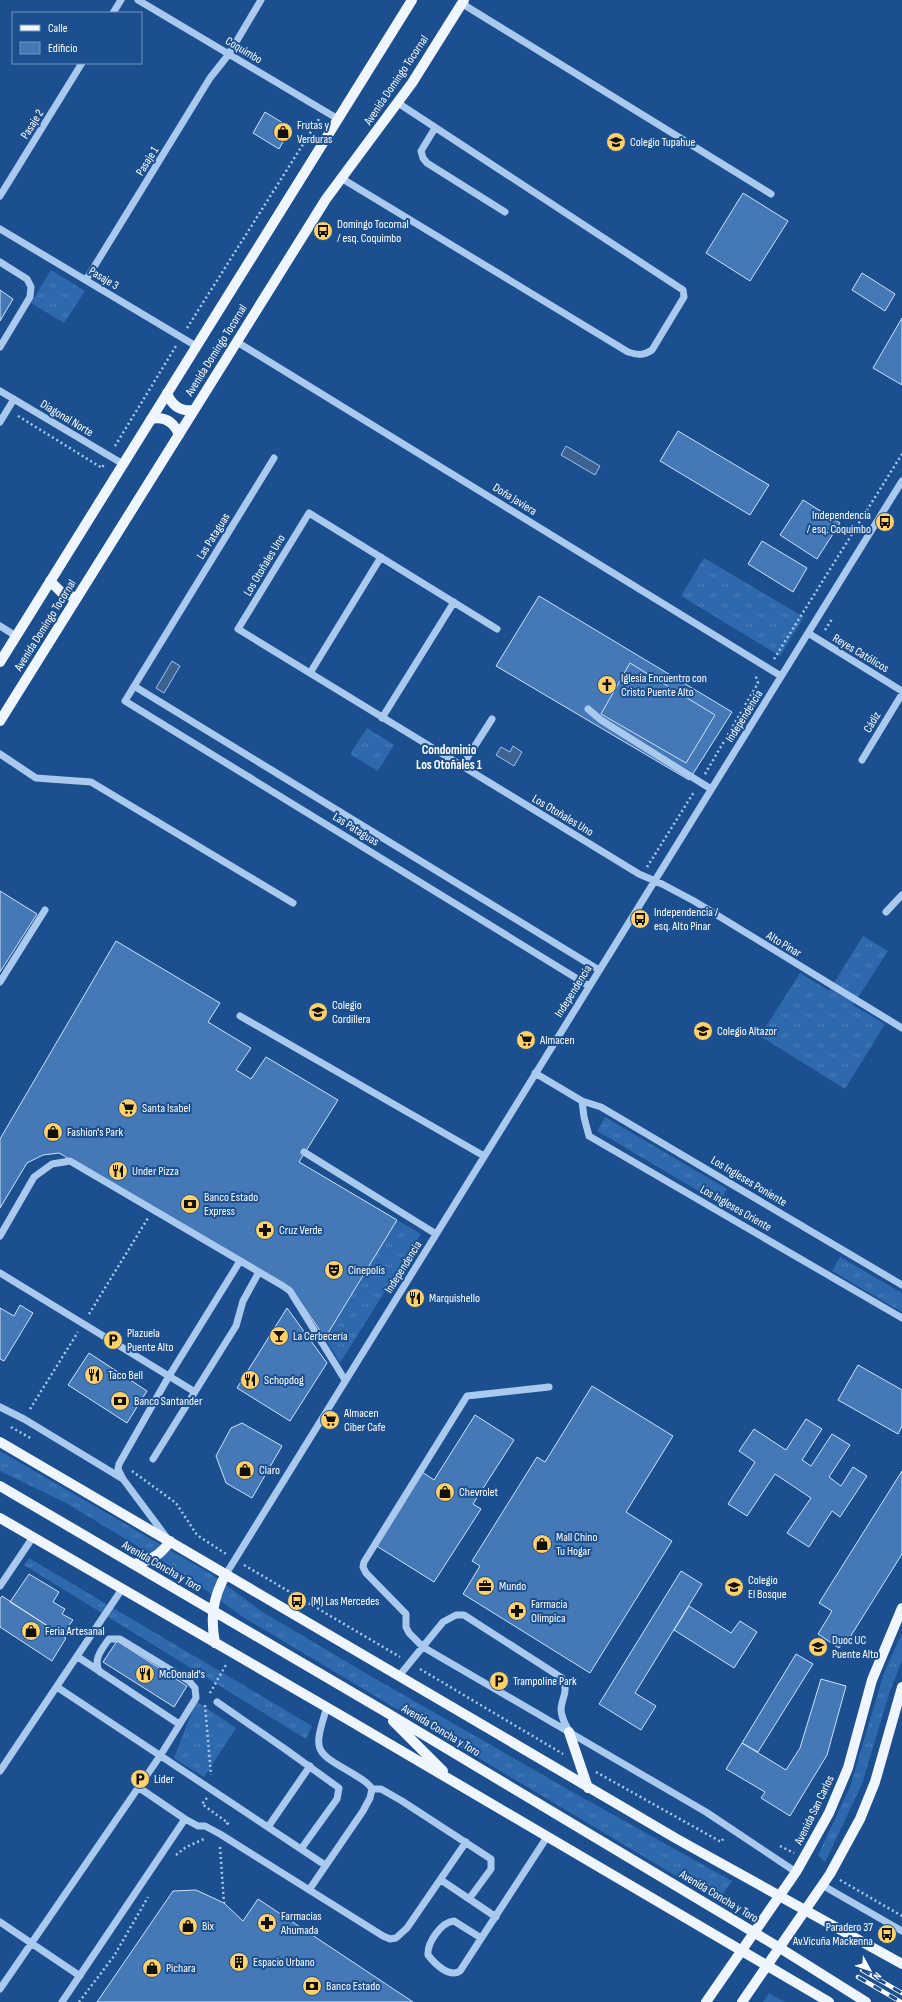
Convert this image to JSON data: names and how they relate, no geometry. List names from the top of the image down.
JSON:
{
  "streets": {
    "main road": ["Avenida Domingo Tocornal", "Avenida Concha y Toro", "Avenida San Carlos"],
    "street": [
      "Coquimbo",
      "Pasaje 2",
      "Pasaje 1",
      "Pasaje 3",
      "Diagonal Norte",
      "Doña Javiera",
      "Las Pataguas",
      "Los Otoñales Uno",
      "Reyes Católicos",
      "Independencia",
      "Cádiz",
      "Alto Pinar",
      "Los Ingleses Poniente",
      "Los Ingleses Oriente"
    ]
  },
  "crossings": [
    ["Coquimbo", "Avenida Domingo Tocornal"],
    ["Coquimbo", "Pasaje 1"],
    ["Avenida Domingo Tocornal", "Pasaje 3"],
    ["Avenida Domingo Tocornal", "Diagonal Norte"],
    ["Avenida Domingo Tocornal", "Doña Javiera"],
    ["Pasaje 1", "Pasaje 3"],
    ["Doña Javiera", "Independencia"],
    ["Las Pataguas", "Independencia"],
    ["Los Otoñales Uno", "Independencia"],
    ["Los Otoñales Uno", "Alto Pinar"],
    ["Reyes Católicos", "Independencia"],
    ["Independencia", "Alto Pinar"],
    ["Independencia", "Los Ingleses Poniente"],
    ["Independencia", "Avenida Concha y Toro"],
    ["Los Ingleses Poniente", "Los Ingleses Oriente"],
    ["Avenida Concha y Toro", "Avenida San Carlos"]
  ],
  "districts": ["Condominio Los Otoñales 1"],
  "places": {
    "shop": [
      "Frutas y Verduras",
      "Fashion's Park",
      "Claro",
      "Chevrolet",
      "Mall Chino Tu Hogar",
      "Feria Artesanal",
      "Bix",
      "Pichara"
    ],
    "school or university": [
      "Colegio Tupahue",
      "Colegio Cordillera",
      "Colegio Altazor",
      "Colegio El Bosque",
      "Duoc UC Puente Alto"
    ],
    "bus stop": [
      "Domingo Tocornal / esq. Coquimbo",
      "Independencia / esq. Coquimbo",
      "Independencia / esq. Alto Pinar",
      "(M) Las Mercedes",
      "Paradero 37 Av.Vicuña Mackenna"
    ],
    "church": ["Iglesia Encuentro con Cristo Puente Alto"],
    "supermarket": ["Almacen", "Santa Isabel", "Almacen Ciber Cafe"],
    "restaurant": [
      "Under Pizza",
      "Marquishello",
      "Taco Bell",
      "Schopdog",
      "McDonald's"
    ],
    "bank": ["Banco Estado Express", "Banco Santander", "Banco Estado"],
    "pharmacy": ["Cruz Verde", "Farmacia Olímpica", "Farmacias Ahumada"],
    "theatre": ["Cinepolis"],
    "bar": ["La Cerbecería"],
    "parking": ["Plazuela Puente Alto", "Trampoline Park", "Lider"],
    "office": ["Mundo"],
    "building": ["Espacio Urbano"]
  },
  "legend": ["Calle", "Edificio"],
  "north": "bottom right"
}
